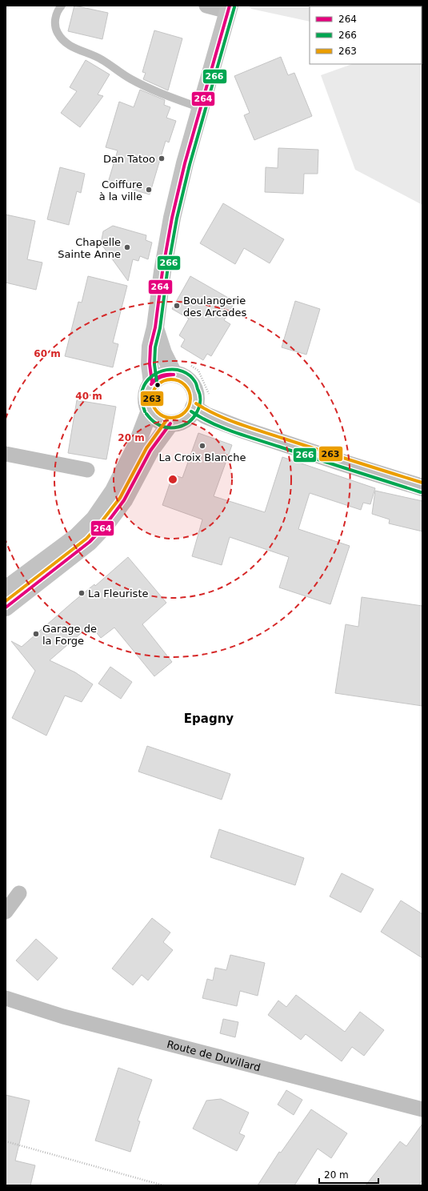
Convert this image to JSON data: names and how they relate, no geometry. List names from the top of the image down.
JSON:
{
  "streets": {
    "street": ["Route de Duvillard"]
  },
  "districts": ["Epagny"],
  "places": [
    "Dan Tatoo",
    "Coiffure à la ville",
    "Chapelle Sainte Anne",
    "Boulangerie des Arcades",
    "La Croix Blanche",
    "La Fleuriste",
    "Garage de la Forge"
  ],
  "lines": ["transit line 264", "transit line 266", "transit line 263"],
  "legend": ["264", "266", "263"],
  "scale_bar": "20 m",
  "rings": ["60 m", "40 m", "20 m"]
}
